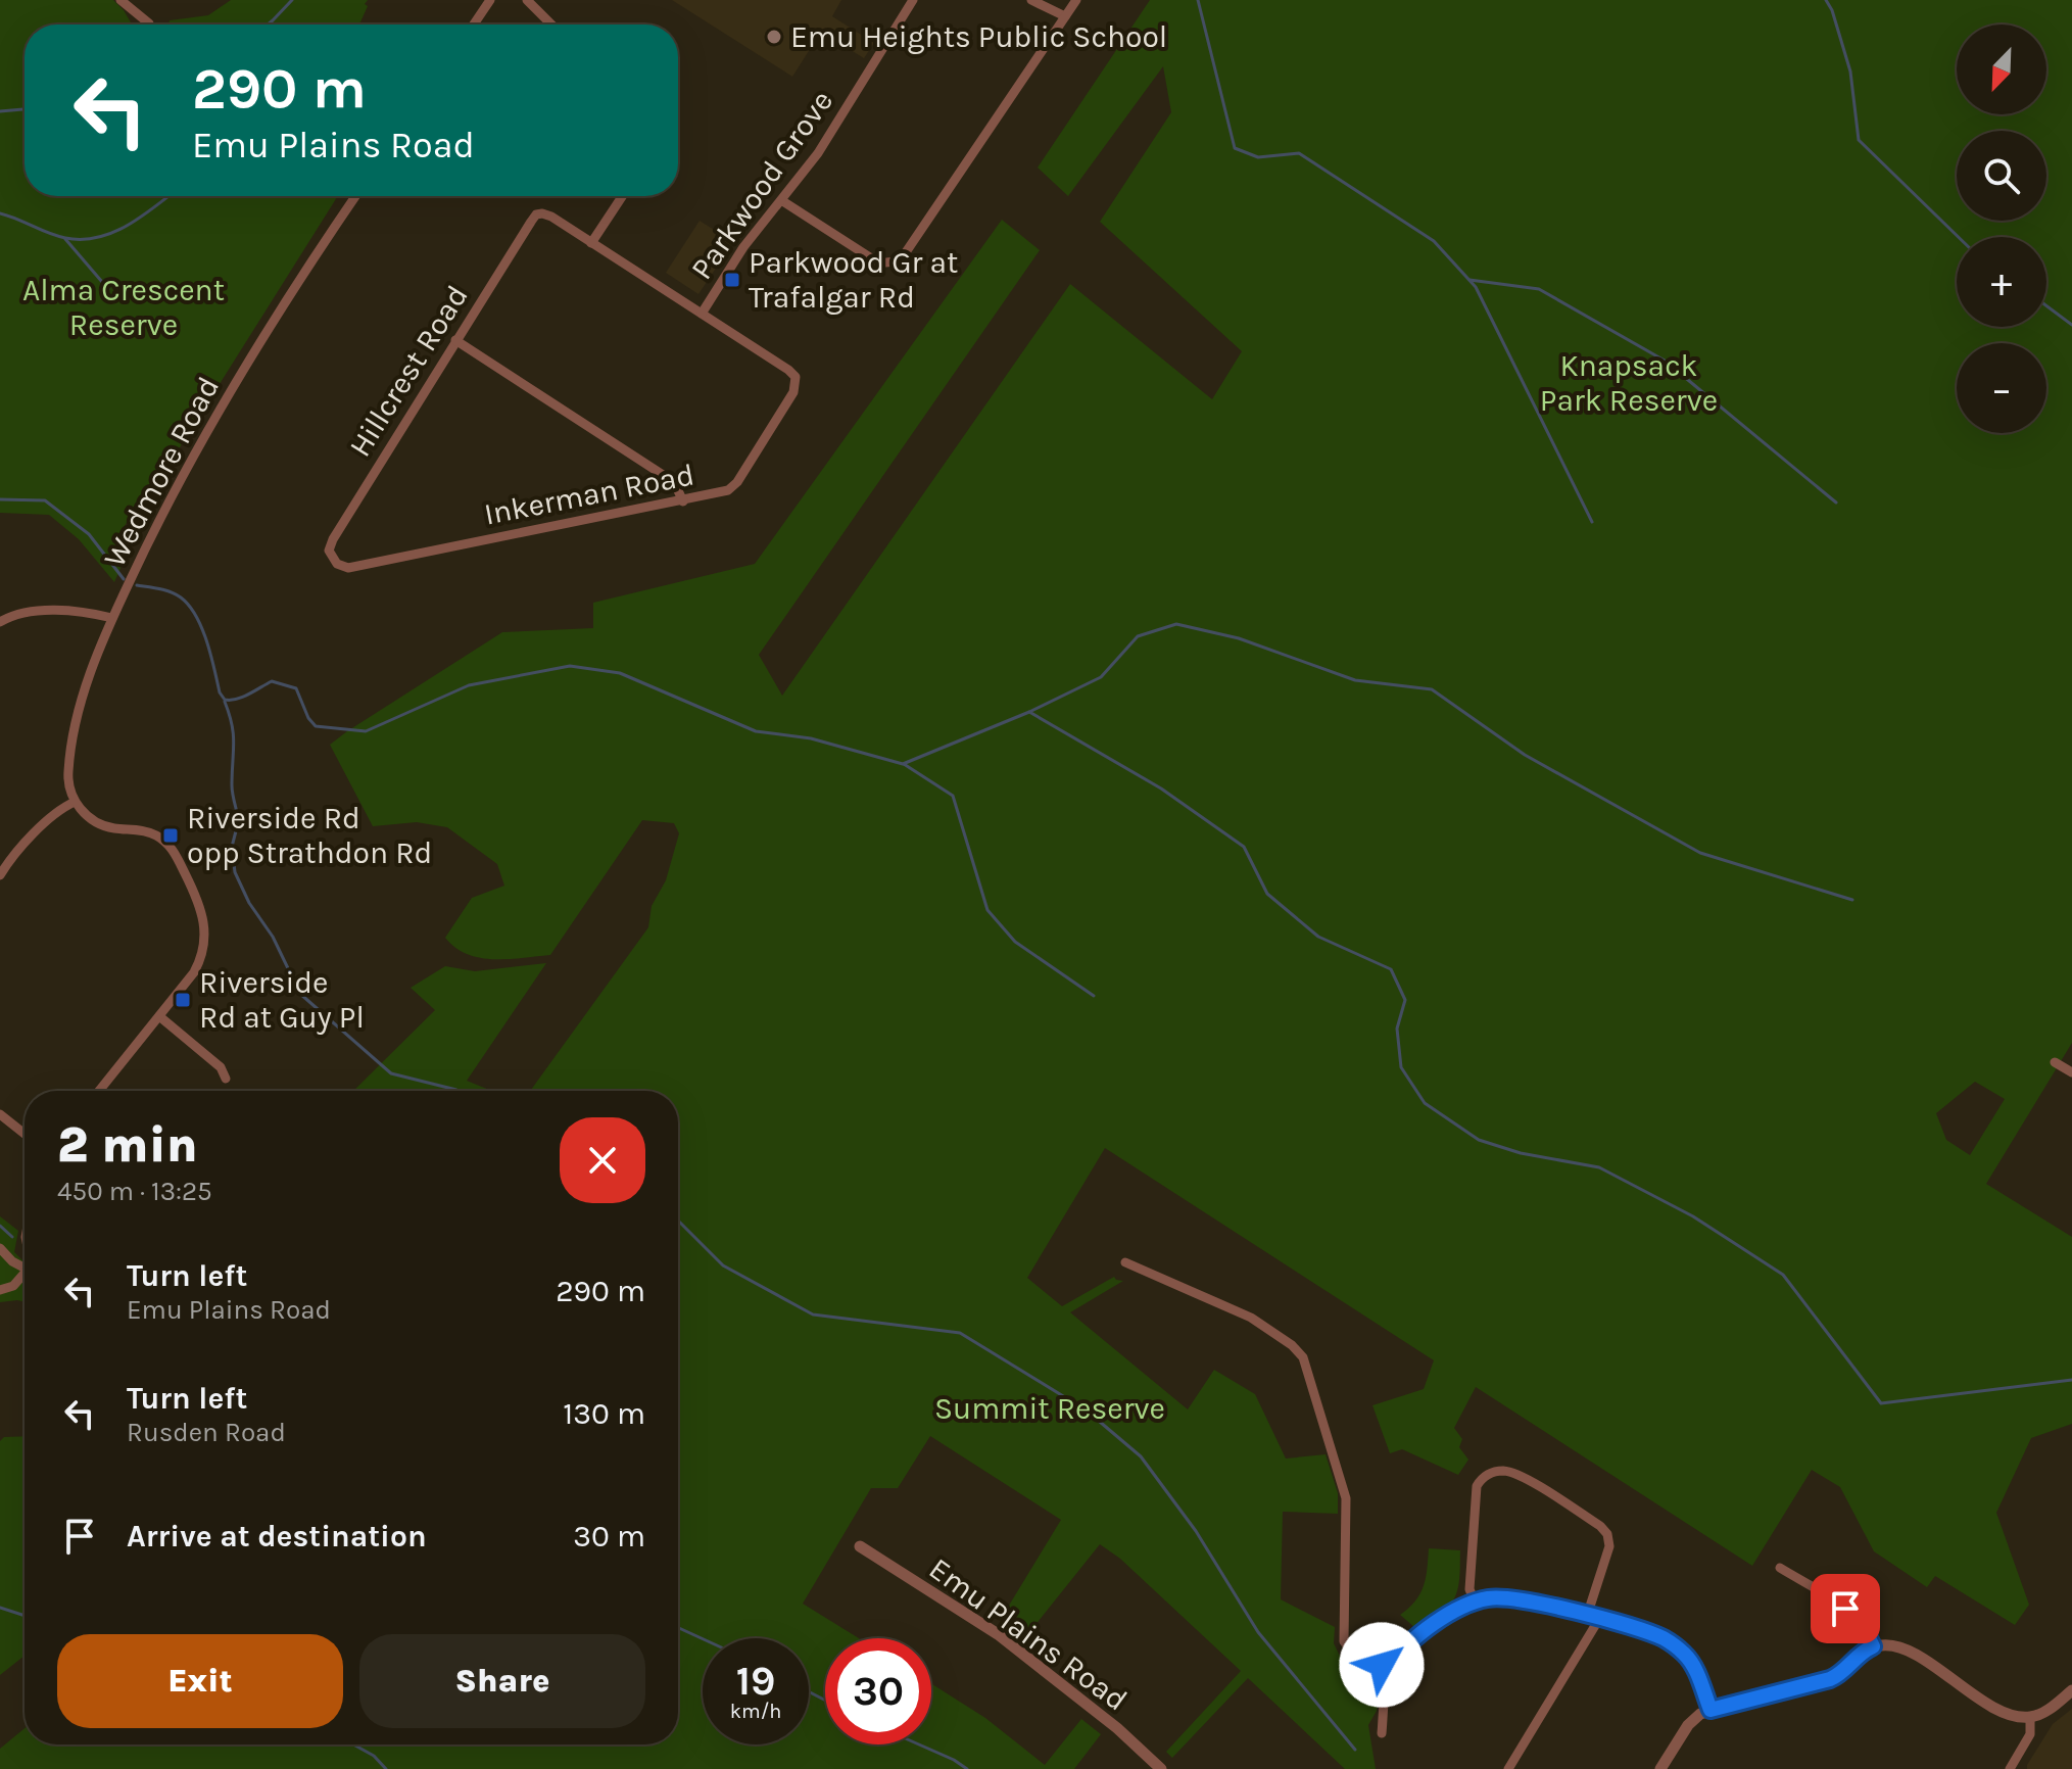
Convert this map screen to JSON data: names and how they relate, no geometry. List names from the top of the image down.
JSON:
{
  "streets": {
    "street": [
      "Parkwood Grove",
      "Hillcrest Road",
      "Wedmore Road",
      "Inkerman Road",
      "Emu Plains Road"
    ]
  },
  "crossings": [
    ["Parkwood Grove", "Inkerman Road"],
    ["Hillcrest Road", "Inkerman Road"]
  ],
  "parks": ["Alma Crescent Reserve", "Knapsack Park Reserve", "Summit Reserve"],
  "places": {
    "other": ["Emu Heights Public School"],
    "transit": ["Parkwood Gr at Trafalgar Rd", "Riverside Rd opp Strathdon Rd", "Riverside Rd at Guy Pl"]
  },
  "north": "bottom left",
  "page": {
    "map_buttons": ["+", "−"],
    "turn": ["290 m", "Emu Plains Road"],
    "heading": ["2 min", "450 m · 13:25"],
    "list": [
      {
        "name": "Turn left",
        "note": "Emu Plains Road",
        "value": "290 m"
      },
      {
        "name": "Turn left",
        "note": "Rusden Road",
        "value": "130 m"
      },
      {
        "name": "Arrive at destination",
        "value": "30 m"
      }
    ],
    "buttons": ["Exit", "Share"],
    "speed": "19 km/h",
    "limit": "30"
  }
}
